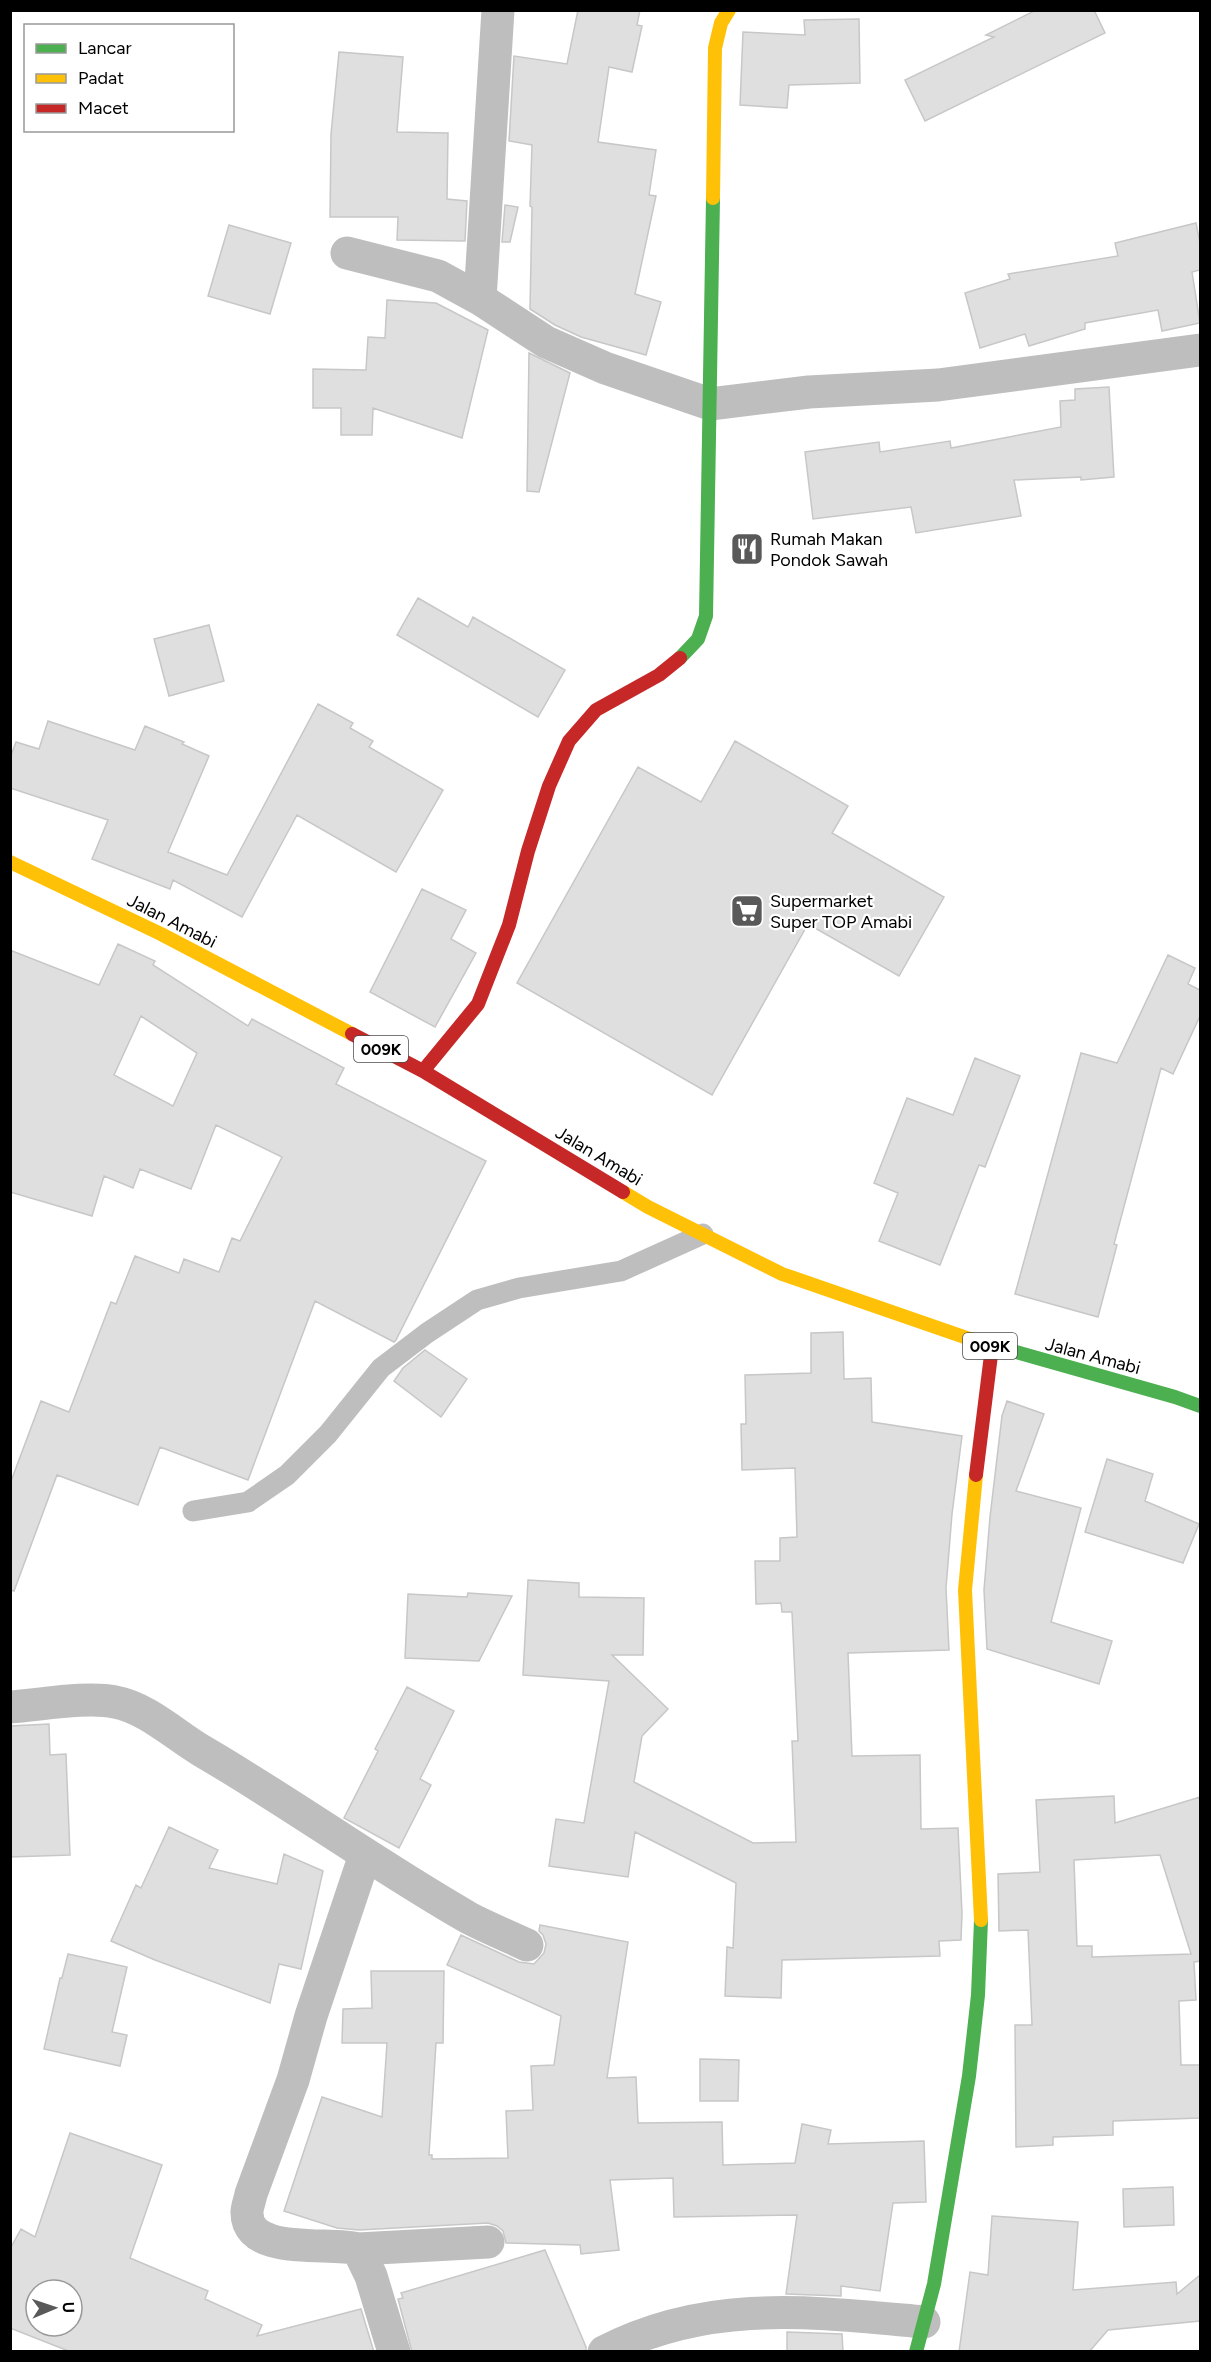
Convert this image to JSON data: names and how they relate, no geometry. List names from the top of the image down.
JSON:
{
  "streets": {
    "street": ["Jalan Amabi", "009K"]
  },
  "places": {
    "restaurant": ["Rumah Makan Pondok Sawah"],
    "supermarket": ["Supermarket Super TOP Amabi"]
  },
  "legend": ["Lancar", "Padat", "Macet"],
  "north": "right"
}
